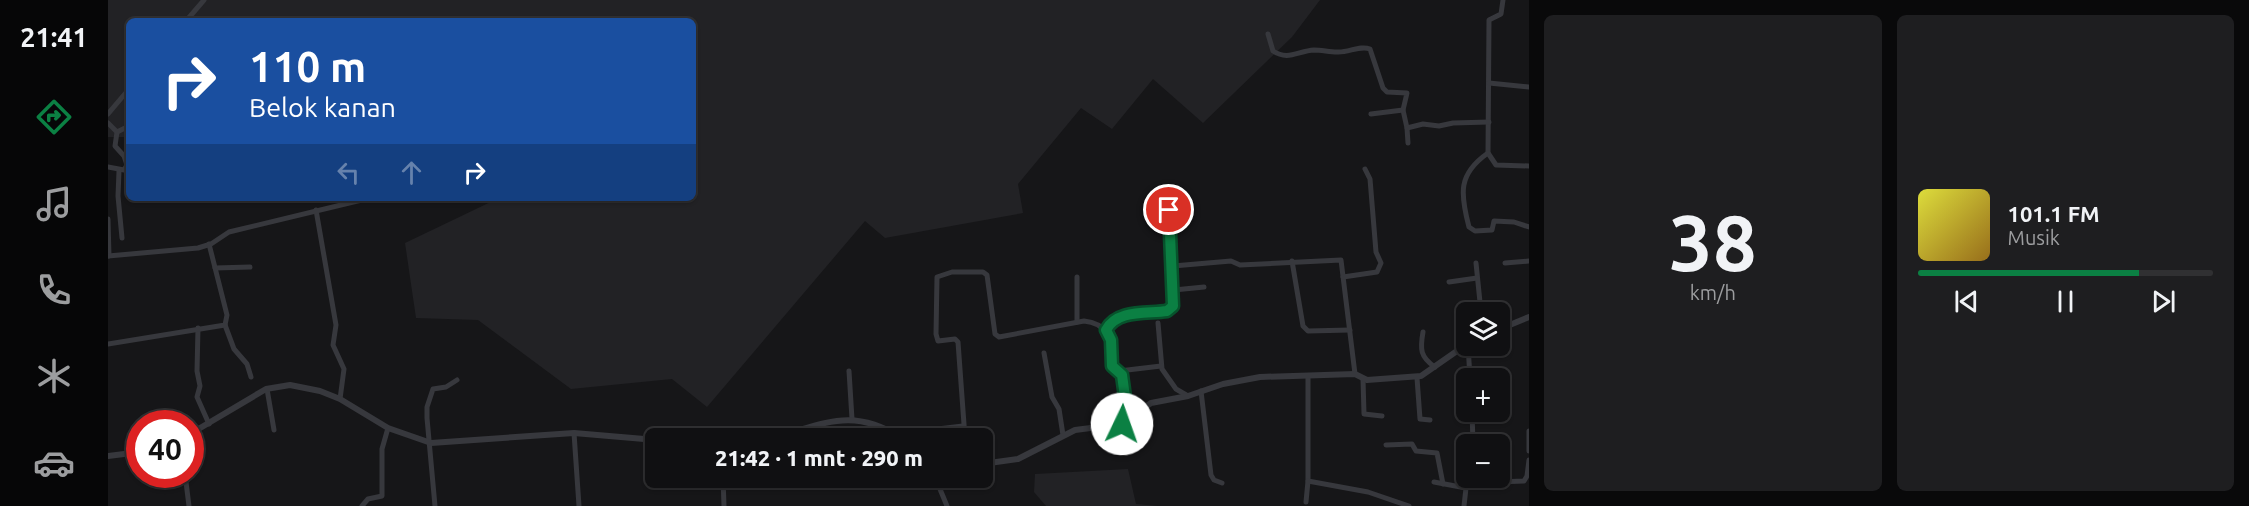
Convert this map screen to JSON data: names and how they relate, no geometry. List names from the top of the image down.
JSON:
{
  "page": {
    "tabs": "21:41",
    "tile": ["38", "km/h"],
    "turn": ["110 m", "Belok kanan"],
    "song": ["101.1 FM", "Musik"],
    "map_buttons": ["+", "−"],
    "limit": "40",
    "trip": "21:42 · 1 mnt · 290 m"
  }
}
